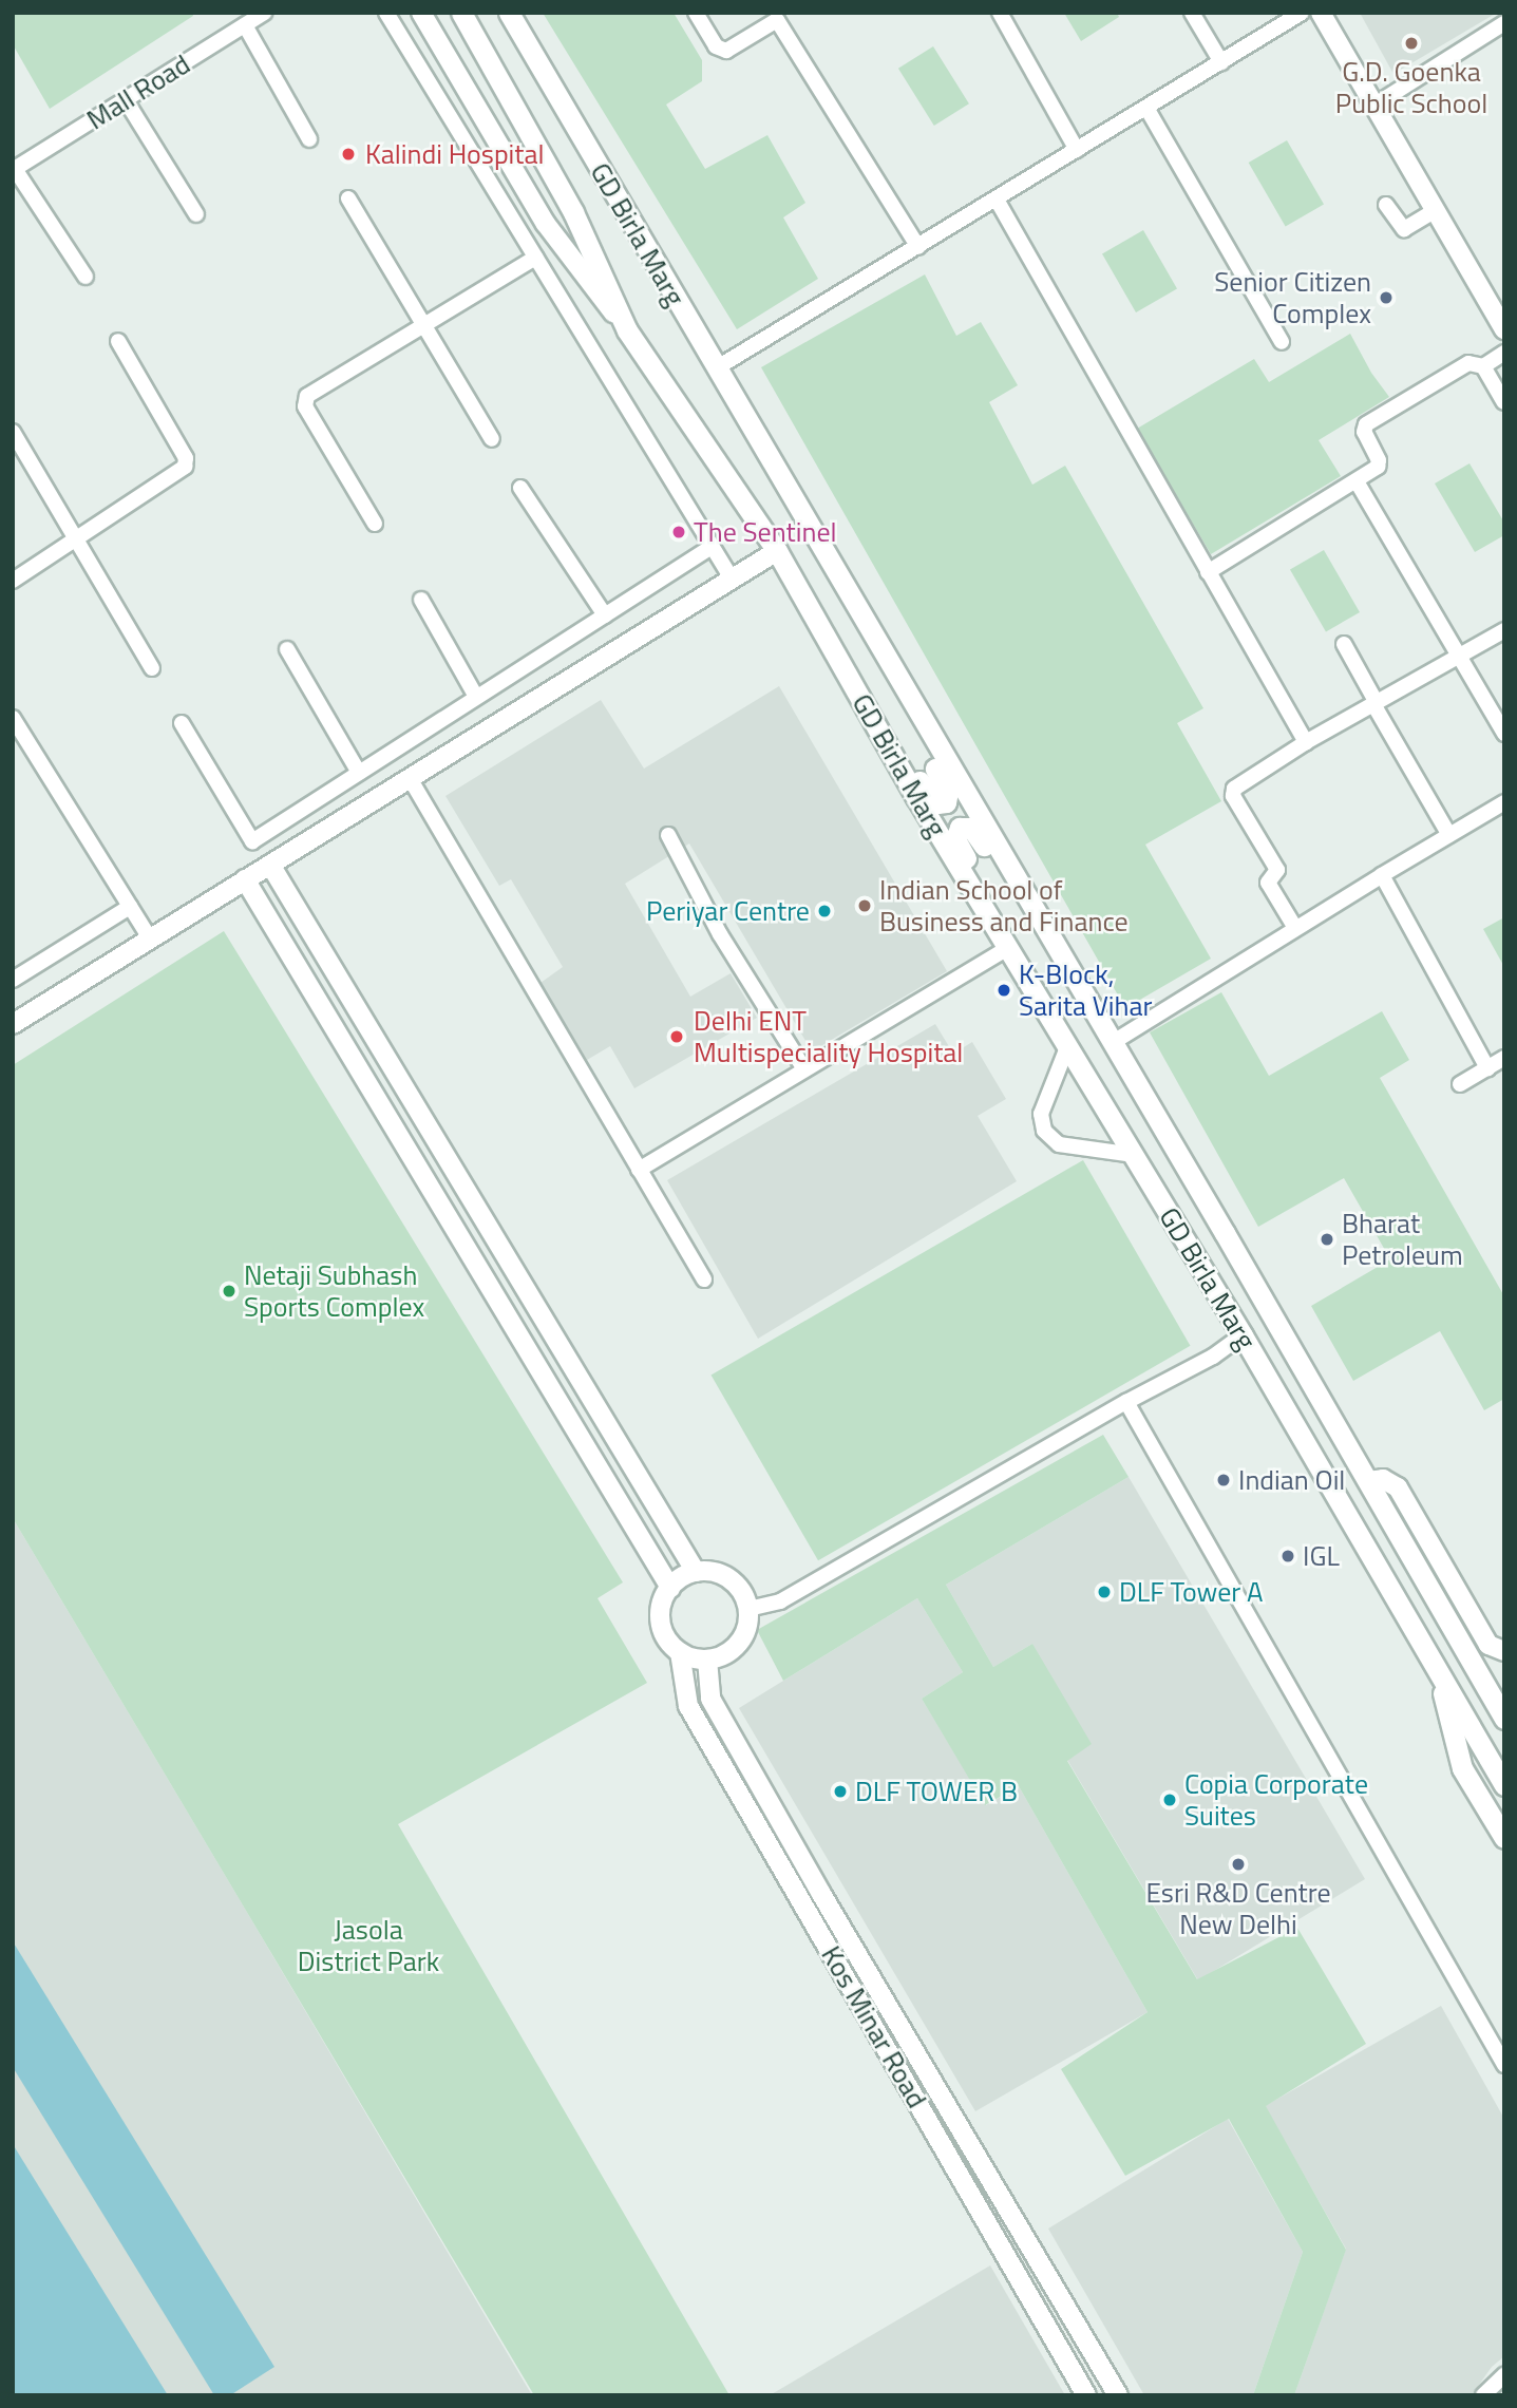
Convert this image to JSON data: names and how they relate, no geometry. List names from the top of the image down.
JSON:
{
  "streets": {
    "main road": ["GD Birla Marg"],
    "street": ["Mall Road", "Kos Minar Road"]
  },
  "parks": ["Jasola District Park"],
  "places": [
    "G.D. Goenka Public School",
    "Kalindi Hospital",
    "Senior Citizen Complex",
    "The Sentinel",
    "Indian School of Business and Finance",
    "Periyar Centre",
    "K-Block, Sarita Vihar",
    "Delhi ENT Multispeciality Hospital",
    "Bharat Petroleum",
    "Netaji Subhash Sports Complex",
    "Indian Oil",
    "IGL",
    "DLF Tower A",
    "DLF TOWER B",
    "Copia Corporate Suites",
    "Esri R&D Centre New Delhi"
  ]
}
